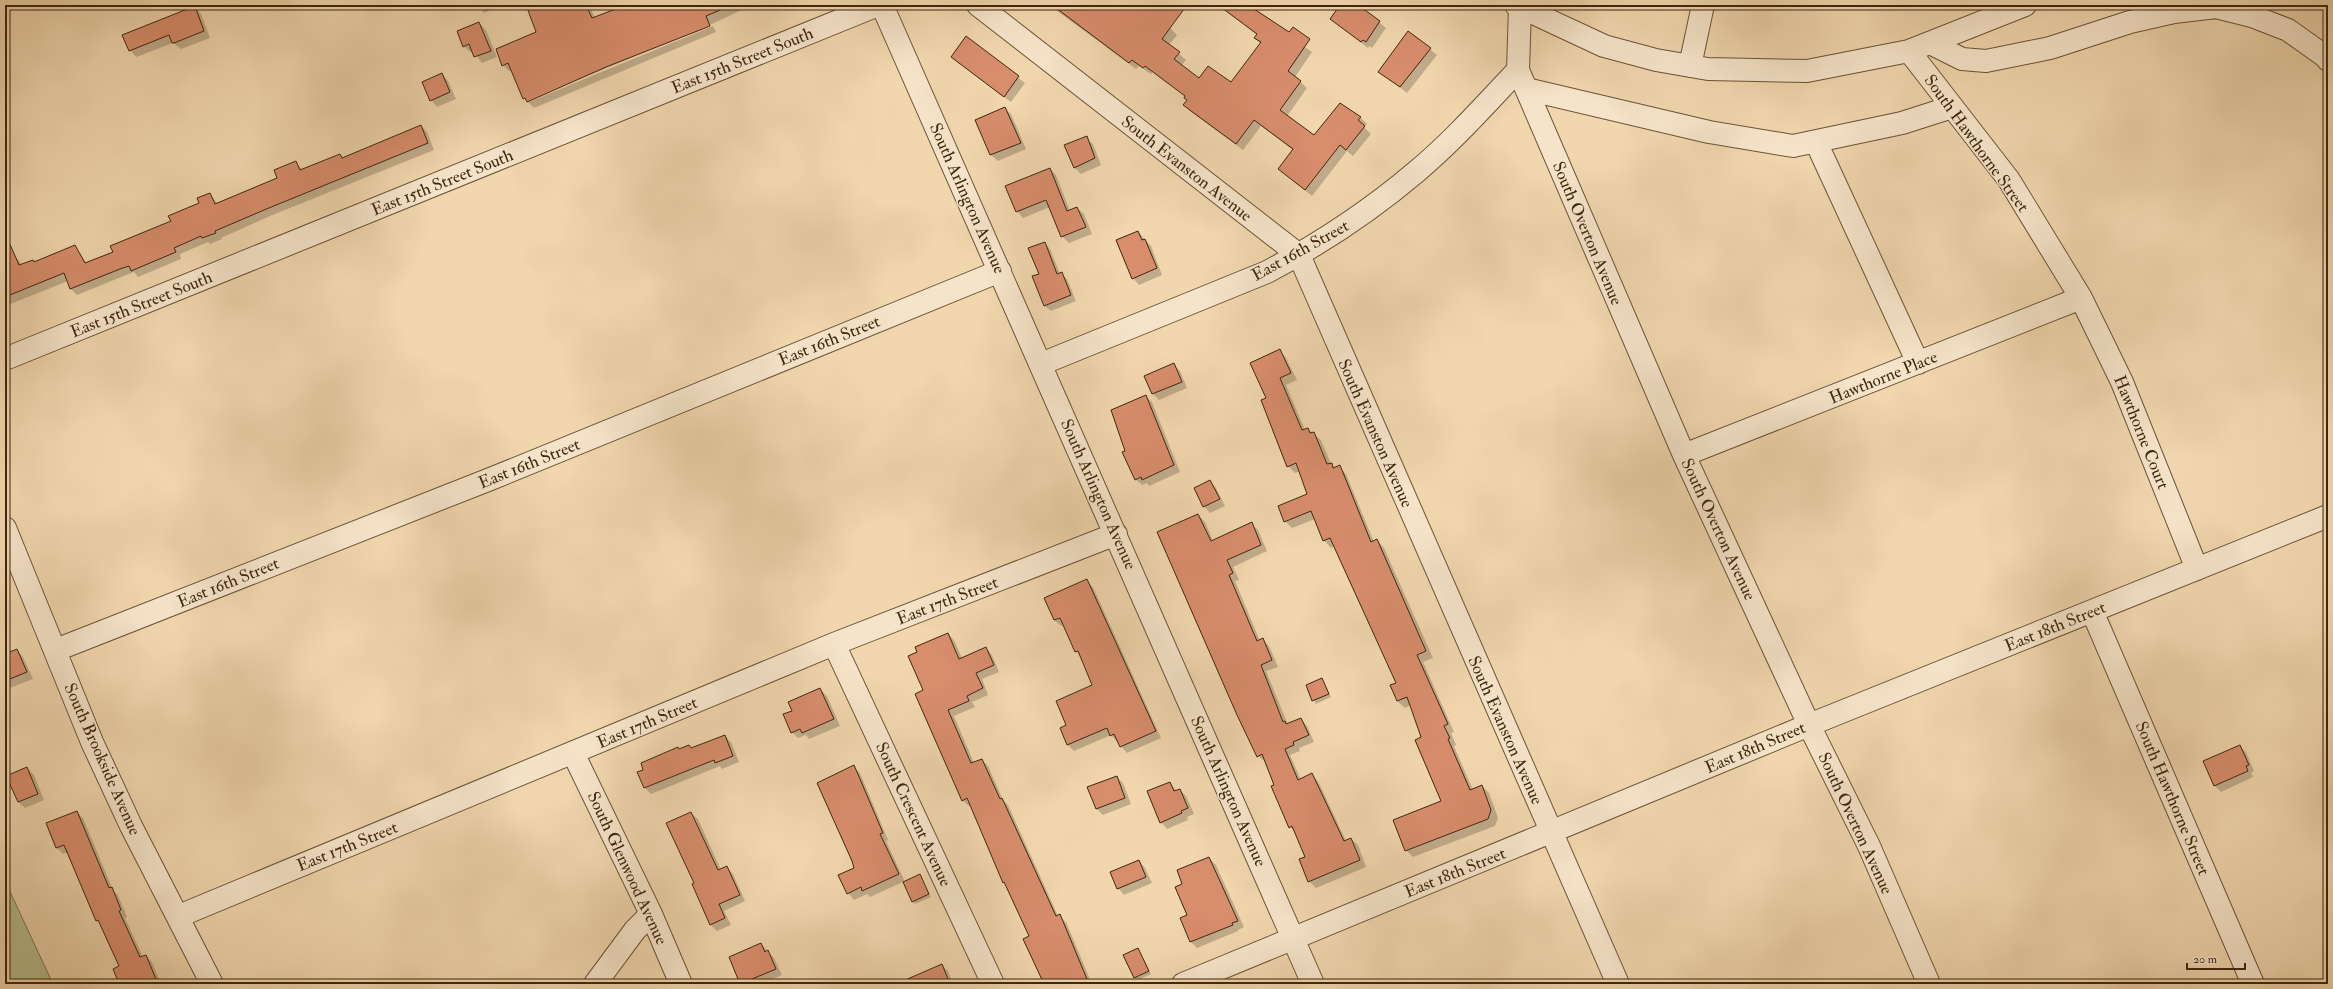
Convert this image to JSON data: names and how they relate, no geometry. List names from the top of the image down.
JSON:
{
  "streets": {
    "street": [
      "East 15th Street South",
      "South Hawthorne Street",
      "South Evanston Avenue",
      "South Arlington Avenue",
      "South Overton Avenue",
      "East 16th Street",
      "Hawthorne Place",
      "Hawthorne Court",
      "East 17th Street",
      "East 18th Street",
      "South Brookside Avenue",
      "South Crescent Avenue",
      "South Glenwood Avenue"
    ]
  },
  "crossings": [
    ["South Hawthorne Street", "Hawthorne Place"],
    ["South Hawthorne Street", "Hawthorne Court"],
    ["South Hawthorne Street", "East 18th Street"],
    ["South Evanston Avenue", "East 16th Street"],
    ["South Evanston Avenue", "East 18th Street"],
    ["South Arlington Avenue", "East 16th Street"],
    ["South Arlington Avenue", "East 17th Street"],
    ["South Arlington Avenue", "East 18th Street"],
    ["South Overton Avenue", "East 16th Street"],
    ["South Overton Avenue", "Hawthorne Place"],
    ["South Overton Avenue", "East 18th Street"],
    ["East 16th Street", "South Brookside Avenue"],
    ["Hawthorne Place", "Hawthorne Court"],
    ["Hawthorne Court", "East 18th Street"],
    ["East 17th Street", "South Brookside Avenue"],
    ["East 17th Street", "South Crescent Avenue"],
    ["East 17th Street", "South Glenwood Avenue"]
  ],
  "scale_bar": "20 m"
}
